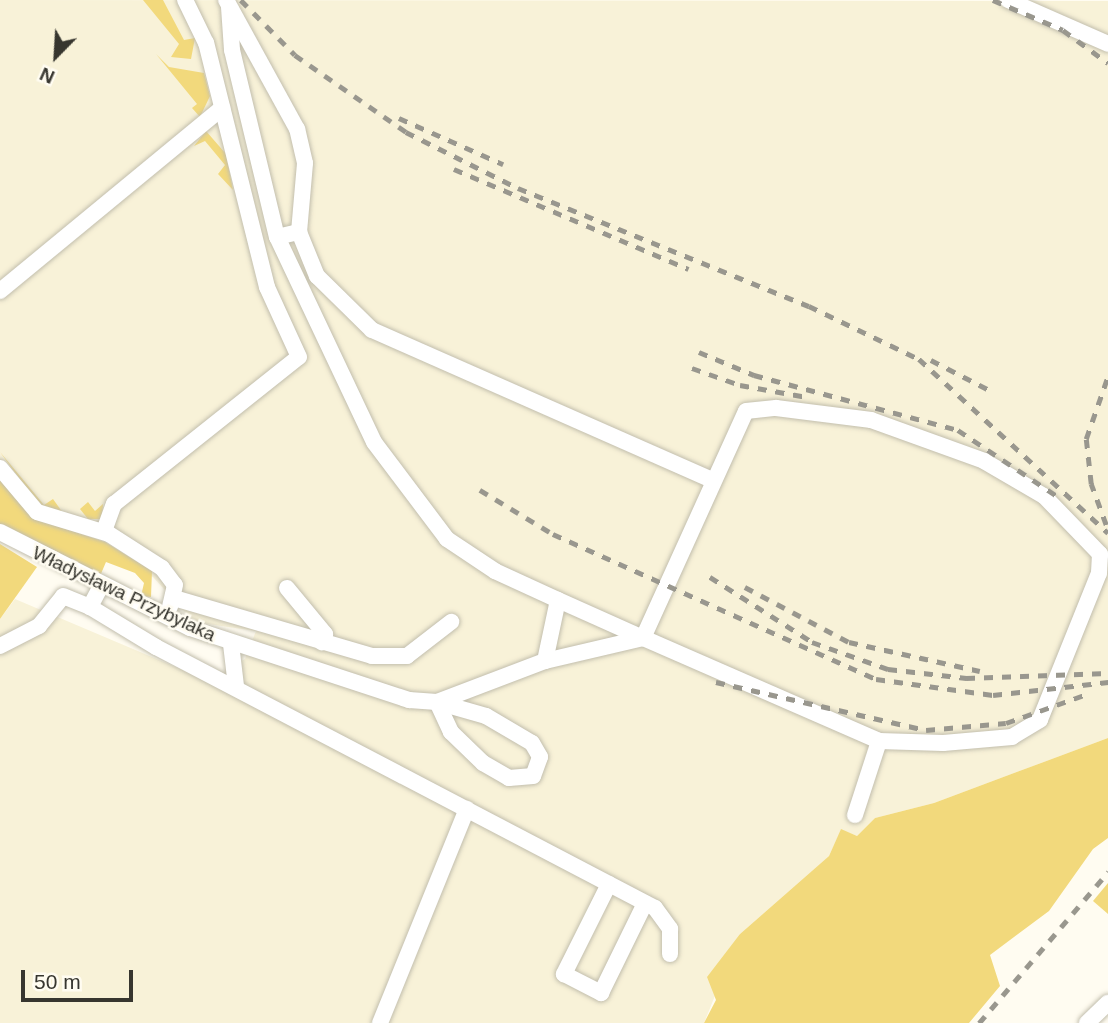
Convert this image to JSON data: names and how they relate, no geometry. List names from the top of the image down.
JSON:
{
  "streets": {
    "street": ["Władysława Przybylaka"]
  },
  "scale_bar": "50 m",
  "north": "bottom left"
}
